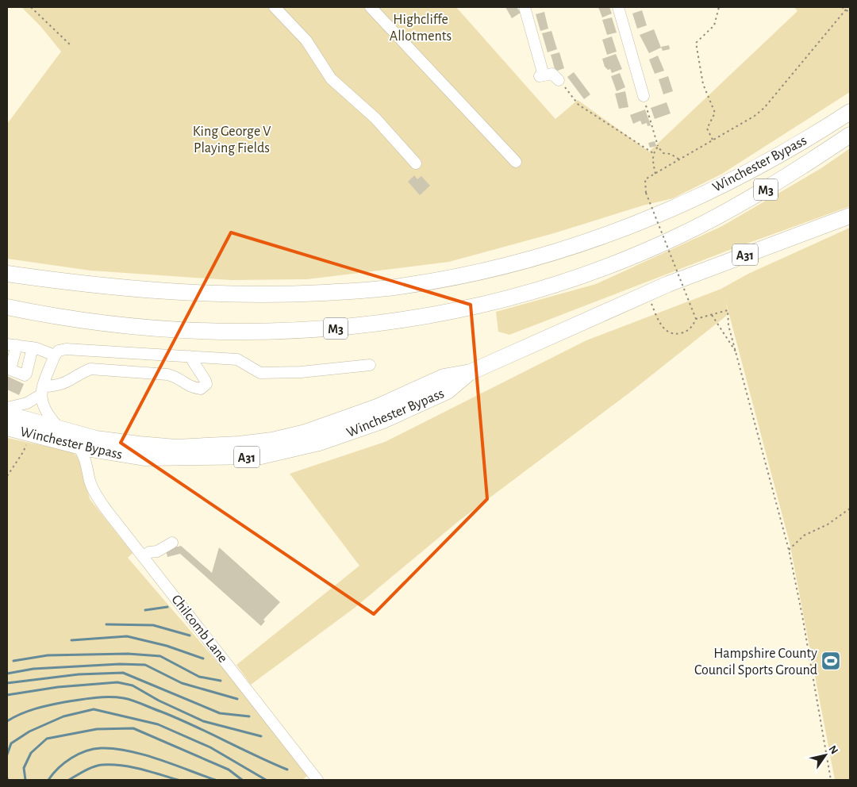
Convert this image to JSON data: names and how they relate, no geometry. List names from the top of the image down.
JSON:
{
  "streets": {
    "highway": ["Winchester Bypass", "M3", "A31"],
    "street": ["Chilcomb Lane"]
  },
  "crossings": [
    ["Winchester Bypass", "A31"],
    ["Winchester Bypass", "Chilcomb Lane"]
  ],
  "parks": ["Highcliffe Allotments", "King George V Playing Fields"],
  "places": {
    "sports": ["Hampshire County Council Sports Ground"]
  },
  "north": "top right"
}
